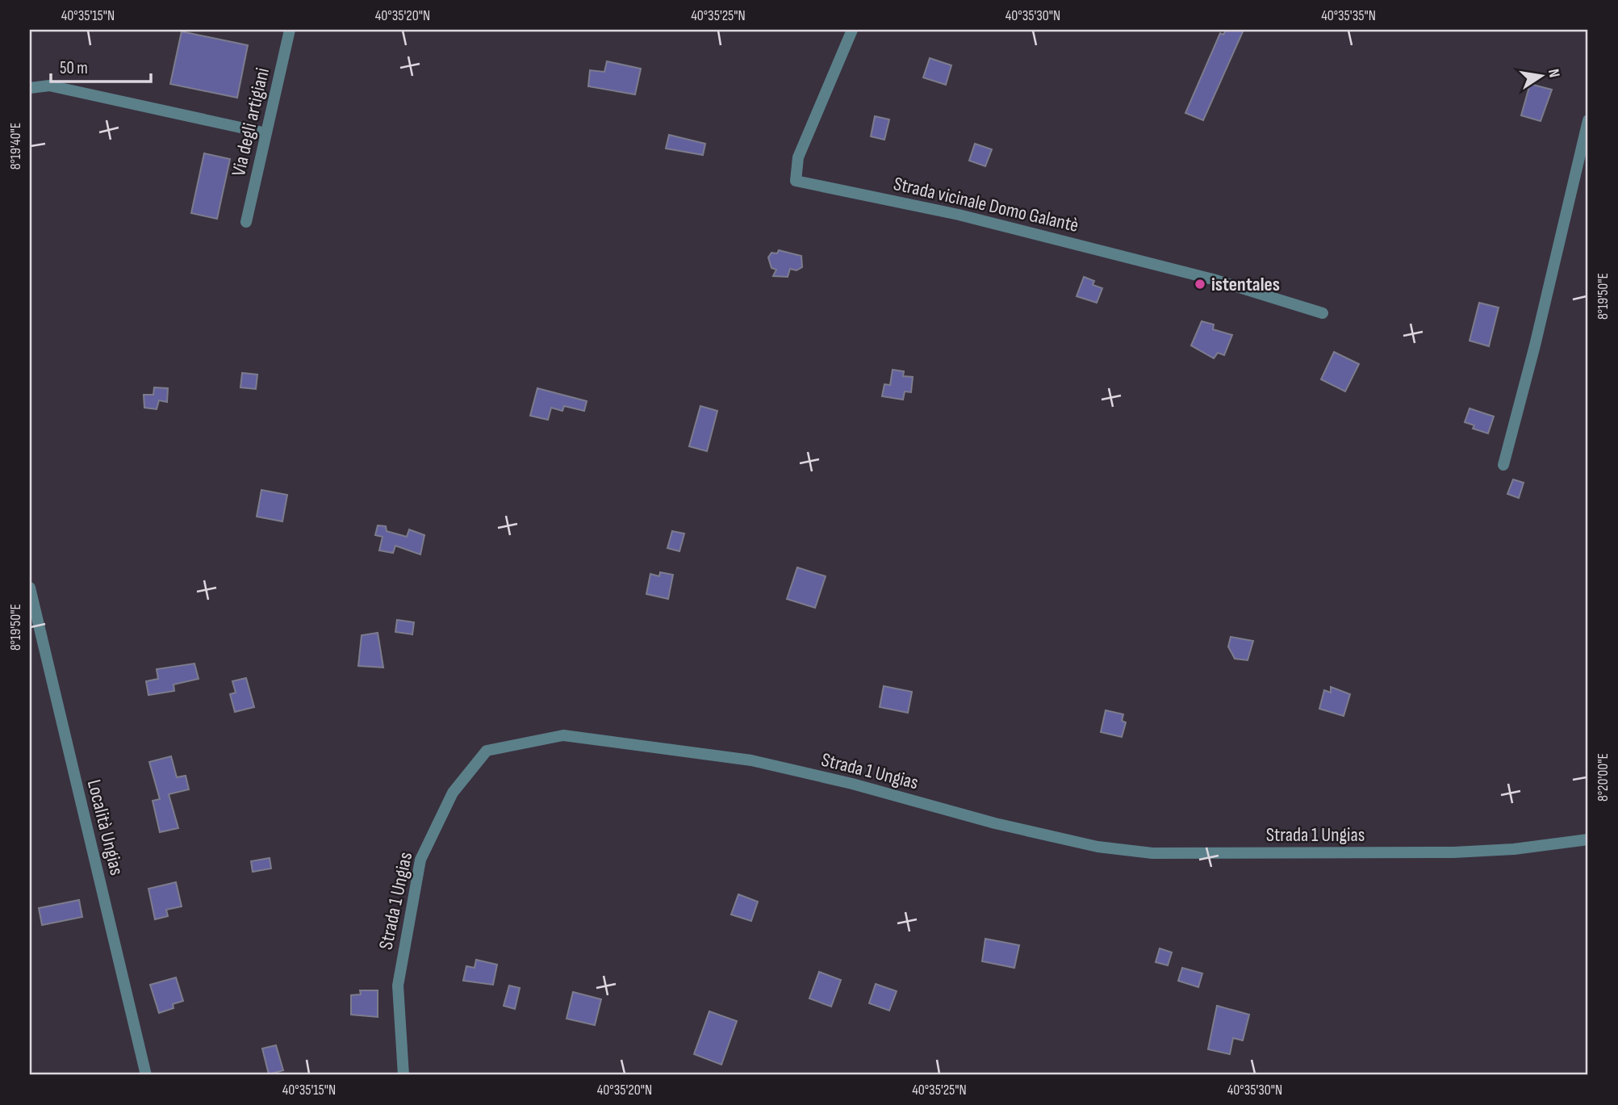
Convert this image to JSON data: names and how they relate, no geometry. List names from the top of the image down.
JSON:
{
  "streets": {
    "street": [
      "Via degli artigiani",
      "Strada vicinale Domo Galantè",
      "Strada 1 Ungias",
      "Località Ungias"
    ]
  },
  "places": ["istentales"],
  "scale_bar": "50 m",
  "north": "right",
  "coordinates": [
    "40°35'15\"N",
    "40°35'20\"N",
    "40°35'25\"N",
    "40°35'30\"N",
    "40°35'35\"N",
    "8°19'40\"E",
    "8°19'50\"E",
    "8°20'00\"E"
  ]
}
